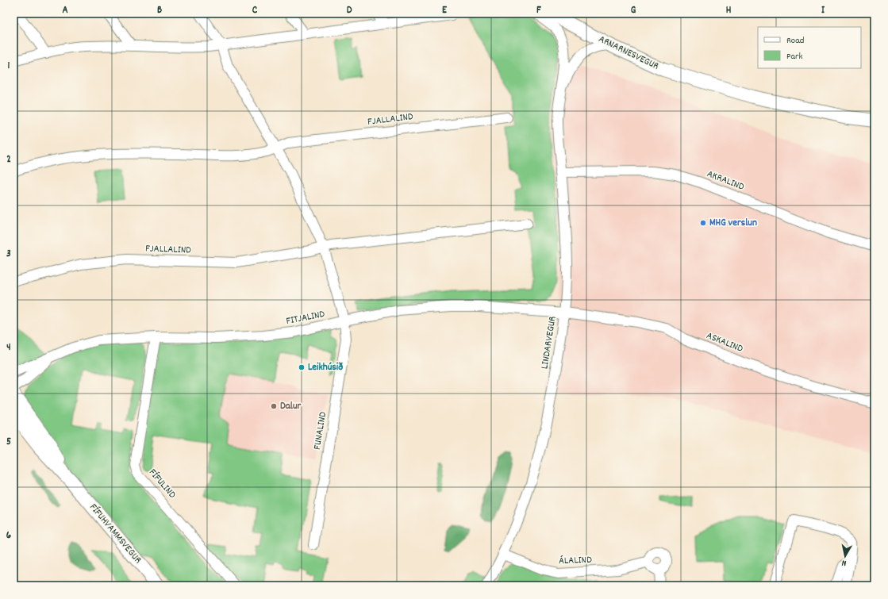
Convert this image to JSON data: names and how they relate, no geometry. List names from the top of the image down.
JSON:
{
  "streets": {
    "main road": ["ARNARNESVEGUR", "FÍFUHVAMMSVEGUR"],
    "street": [
      "FJALLALIND",
      "AKRALIND",
      "FITJALIND",
      "LINDARVEGUR",
      "ASKALIND",
      "FUNALIND",
      "FÍFULIND",
      "ÁLALIND"
    ]
  },
  "crossings": [
    ["ARNARNESVEGUR", "LINDARVEGUR"],
    ["AKRALIND", "LINDARVEGUR"],
    ["FITJALIND", "LINDARVEGUR"],
    ["FITJALIND", "ASKALIND"],
    ["FITJALIND", "FUNALIND"],
    ["FITJALIND", "FÍFULIND"],
    ["LINDARVEGUR", "ASKALIND"],
    ["LINDARVEGUR", "ÁLALIND"]
  ],
  "places": ["MHG verslun", "Leikhúsið", "Dalur"],
  "legend": ["Road", "Park"],
  "north": "bottom",
  "grid": {
    "columns": [
      "A",
      "B",
      "C",
      "D",
      "E",
      "F",
      "G",
      "H",
      "I"
    ],
    "rows": [
      "1",
      "2",
      "3",
      "4",
      "5",
      "6"
    ]
  }
}
